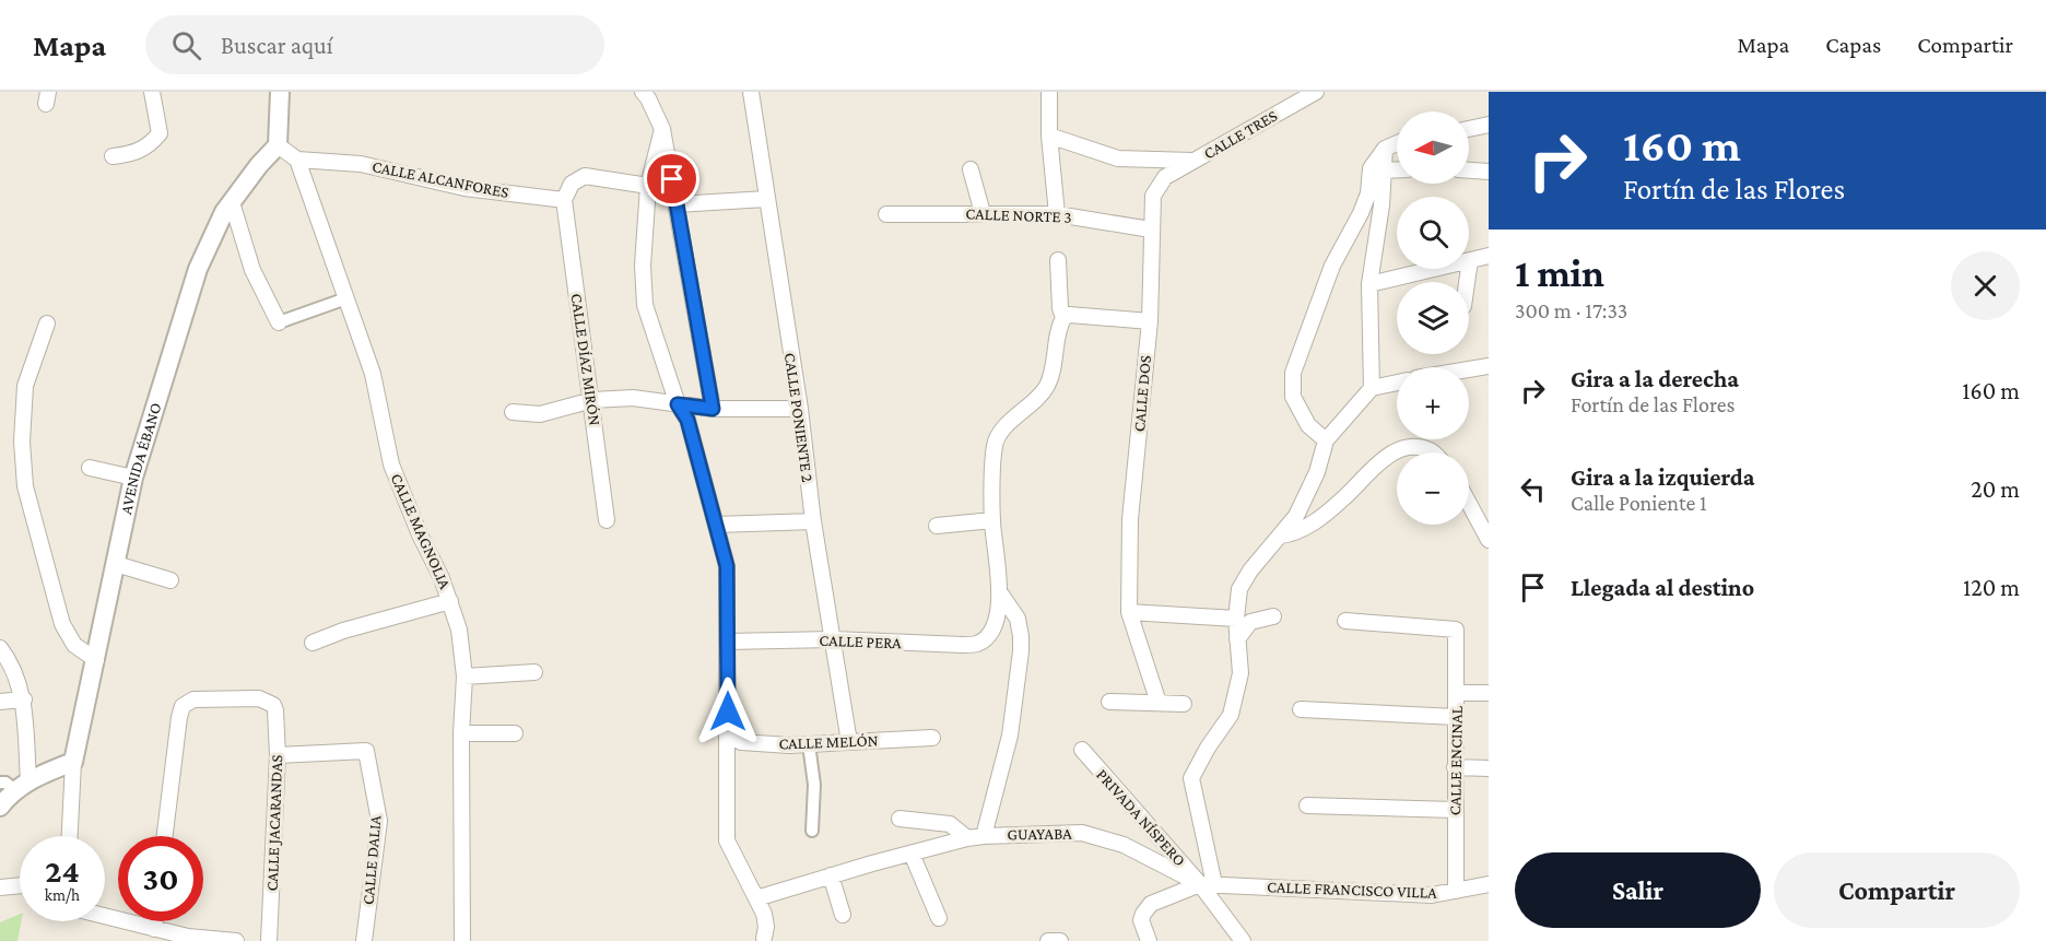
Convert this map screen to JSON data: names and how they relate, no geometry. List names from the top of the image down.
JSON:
{
  "streets": {
    "street": [
      "CALLE TRES",
      "CALLE ALCANFORES",
      "CALLE NORTE 3",
      "CALLE DÍAZ MIRÓN",
      "CALLE DOS",
      "CALLE PONIENTE 2",
      "AVENIDA ÉBANO",
      "CALLE MAGNOLIA",
      "CALLE PERA",
      "CALLE MELÓN",
      "CALLE ENCINAL",
      "PRIVADA NÍSPERO",
      "CALLE JACARANDAS",
      "GUAYABA",
      "CALLE DALIA",
      "CALLE FRANCISCO VILLA"
    ]
  },
  "crossings": [
    ["CALLE TRES", "CALLE DOS"],
    ["CALLE ALCANFORES", "CALLE DÍAZ MIRÓN"],
    ["CALLE ALCANFORES", "CALLE MAGNOLIA"],
    ["CALLE NORTE 3", "CALLE DOS"],
    ["CALLE PONIENTE 2", "CALLE PERA"],
    ["CALLE PONIENTE 2", "CALLE MELÓN"],
    ["CALLE ENCINAL", "CALLE FRANCISCO VILLA"],
    ["PRIVADA NÍSPERO", "GUAYABA"],
    ["PRIVADA NÍSPERO", "CALLE FRANCISCO VILLA"],
    ["CALLE JACARANDAS", "CALLE DALIA"],
    ["GUAYABA", "CALLE FRANCISCO VILLA"]
  ],
  "north": "left",
  "page": {
    "header": "Mapa",
    "search": "Buscar aquí",
    "nav": ["Mapa", "Capas", "Compartir"],
    "turn": ["160 m", "Fortín de las Flores"],
    "map_buttons": ["+", "−"],
    "heading": ["1 min", "300 m · 17:33"],
    "list": [
      {
        "name": "Gira a la derecha",
        "note": "Fortín de las Flores",
        "value": "160 m"
      },
      {
        "name": "Gira a la izquierda",
        "note": "Calle Poniente 1",
        "value": "20 m"
      },
      {
        "name": "Llegada al destino",
        "value": "120 m"
      }
    ],
    "speed": "24 km/h",
    "limit": "30",
    "buttons": ["Salir", "Compartir"]
  }
}
